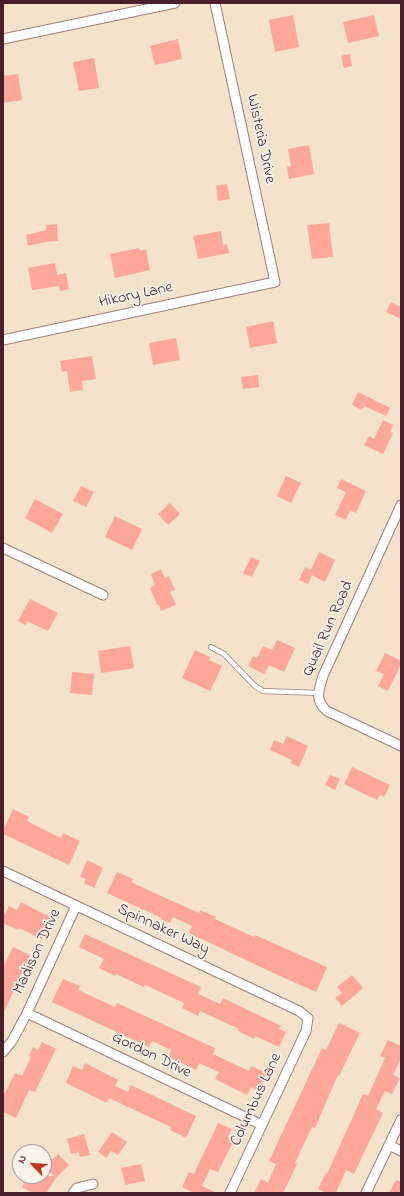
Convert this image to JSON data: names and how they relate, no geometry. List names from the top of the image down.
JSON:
{
  "streets": {
    "street": [
      "Wisteria Drive",
      "Hikory Lane",
      "Quail Run Road",
      "Spinnaker Way",
      "Madison Drive",
      "Gordon Drive",
      "Columbus Lane"
    ]
  },
  "crossings": [
    ["Wisteria Drive", "Hikory Lane"],
    ["Spinnaker Way", "Madison Drive"],
    ["Spinnaker Way", "Columbus Lane"],
    ["Madison Drive", "Gordon Drive"],
    ["Gordon Drive", "Columbus Lane"]
  ],
  "north": "top left"
}
